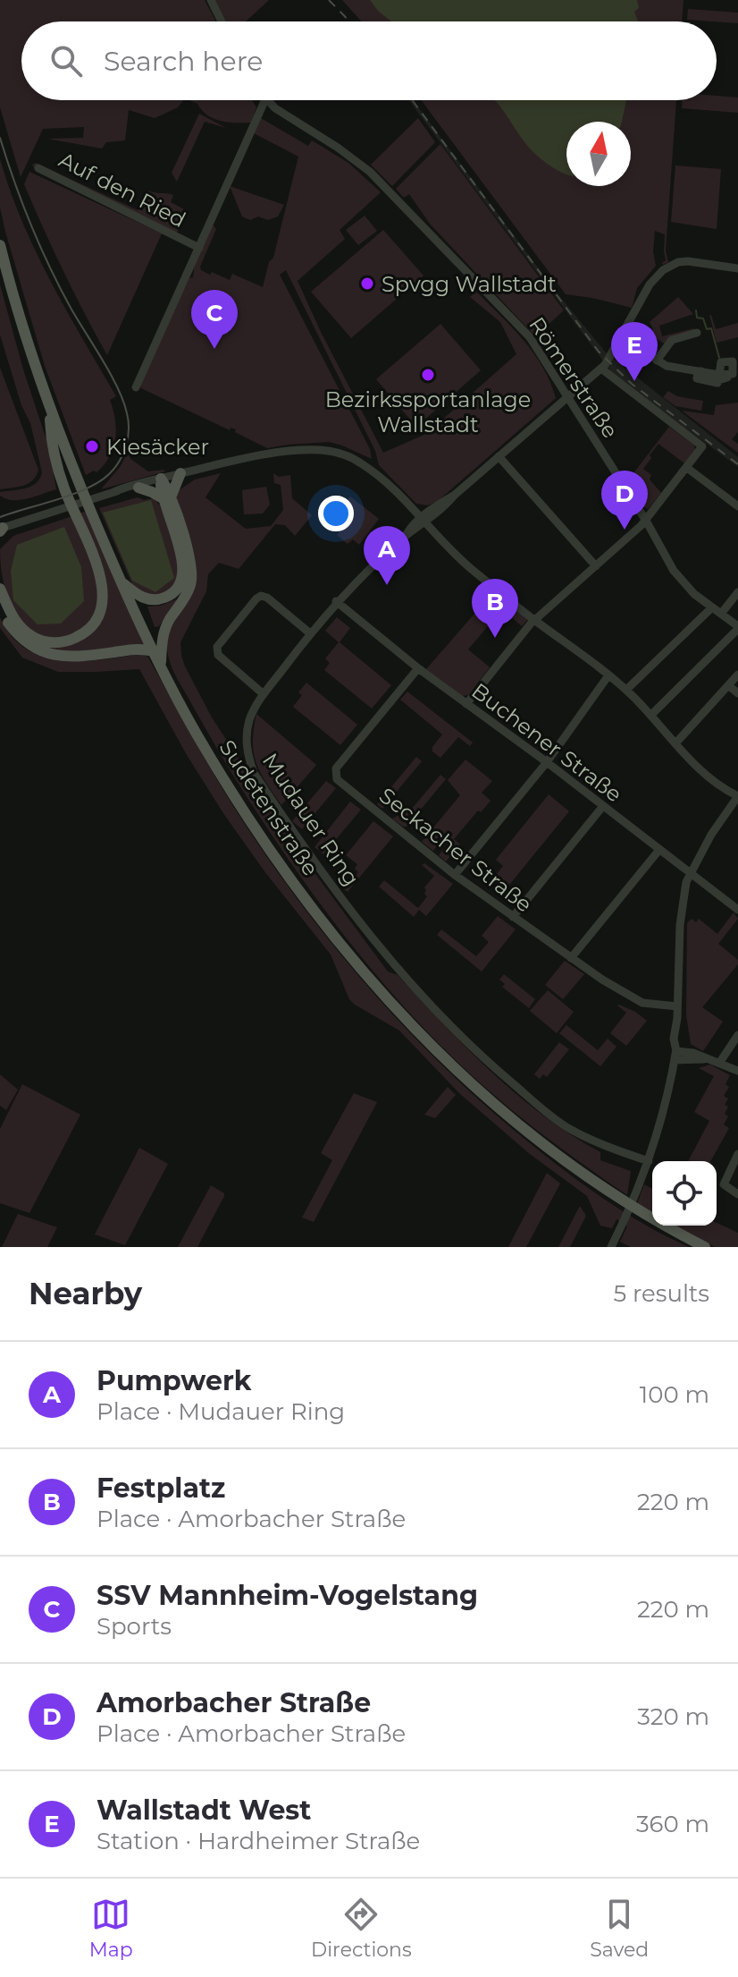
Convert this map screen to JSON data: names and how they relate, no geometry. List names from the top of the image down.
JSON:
{
  "streets": {
    "main road": ["Sudetenstraße"],
    "street": [
      "Auf den Ried",
      "Römerstraße",
      "Buchener Straße",
      "Mudauer Ring",
      "Seckacher Straße"
    ]
  },
  "crossings": [
    ["Römerstraße", "Mudauer Ring"],
    ["Buchener Straße", "Mudauer Ring"],
    ["Buchener Straße", "Seckacher Straße"]
  ],
  "places": ["Spvgg Wallstadt", "Bezirkssportanlage Wallstadt", "Kiesäcker"],
  "north": "top",
  "page": {
    "search": "Search here",
    "pins": [
      "C",
      "E",
      "D",
      "A",
      "B"
    ],
    "heading": ["Nearby", "5 results"],
    "list": [
      {
        "mark": "A",
        "name": "Pumpwerk",
        "note": "Place · Mudauer Ring",
        "value": "100 m"
      },
      {
        "mark": "B",
        "name": "Festplatz",
        "note": "Place · Amorbacher Straße",
        "value": "220 m"
      },
      {
        "mark": "C",
        "name": "SSV Mannheim-Vogelstang",
        "note": "Sports",
        "value": "220 m"
      },
      {
        "mark": "D",
        "name": "Amorbacher Straße",
        "note": "Place · Amorbacher Straße",
        "value": "320 m"
      },
      {
        "mark": "E",
        "name": "Wallstadt West",
        "note": "Station · Hardheimer Straße",
        "value": "360 m"
      }
    ],
    "nav": ["Map", "Directions", "Saved"]
  }
}
